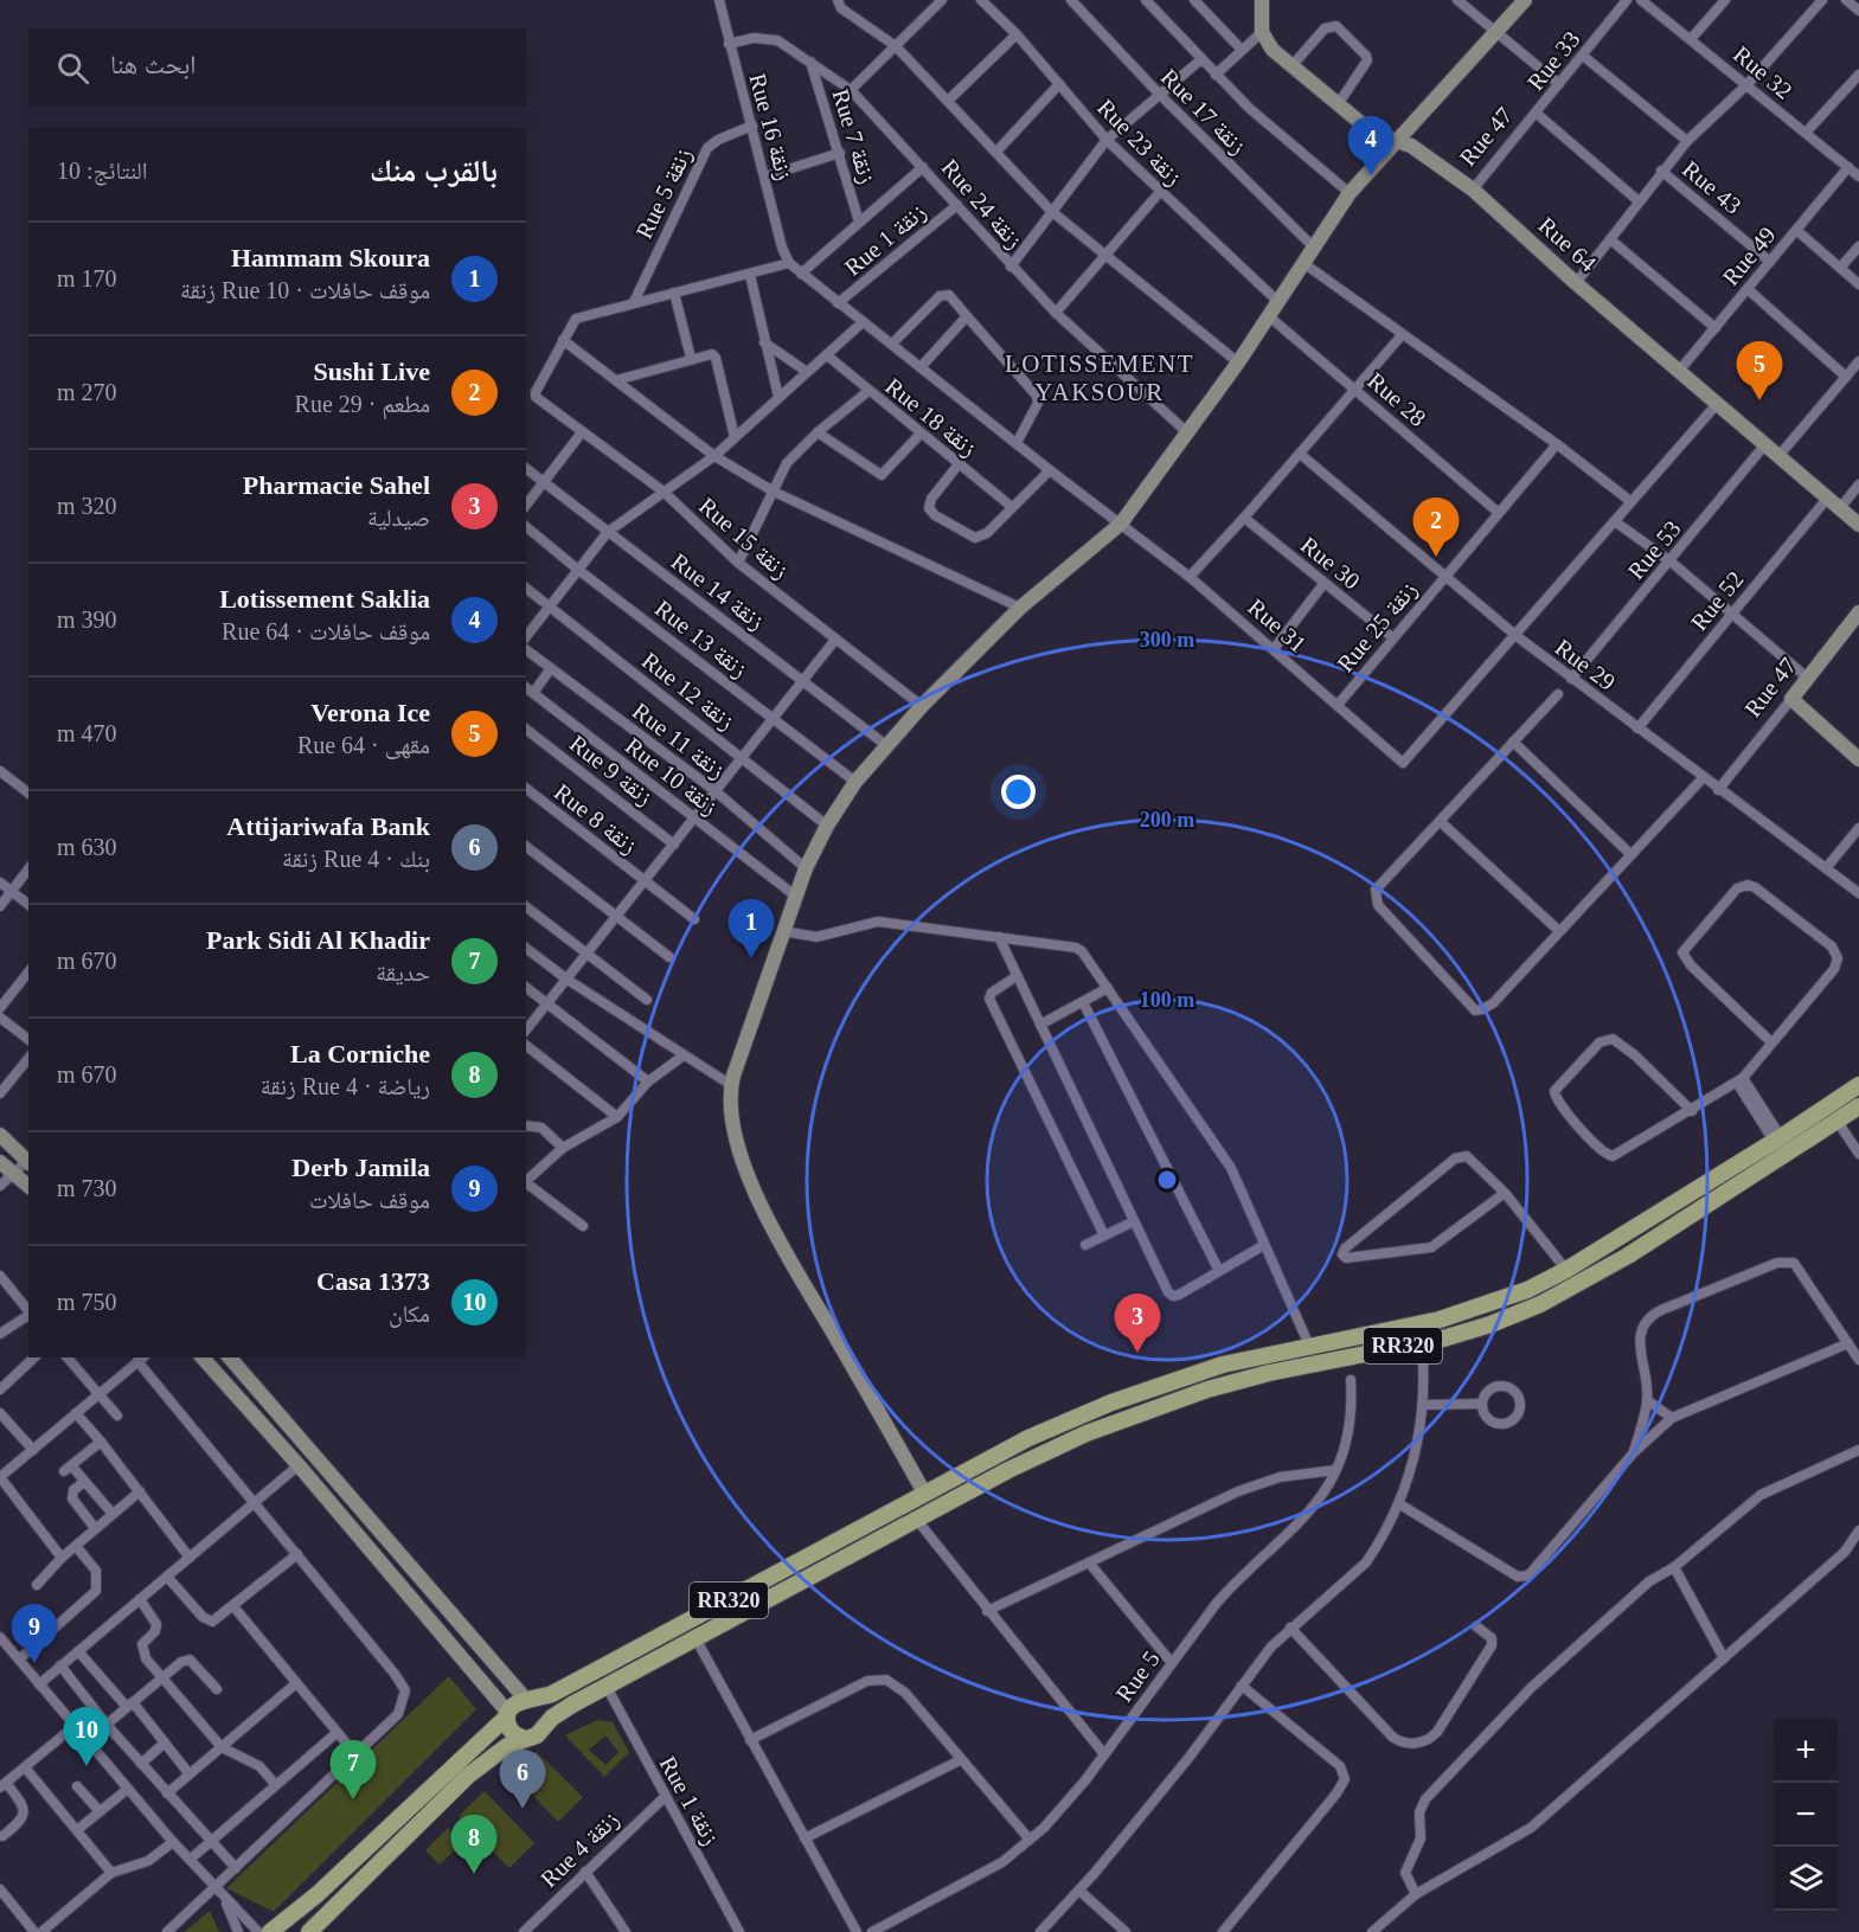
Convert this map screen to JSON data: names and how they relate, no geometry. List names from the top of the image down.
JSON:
{
  "streets": {
    "main road": ["RR320"],
    "street": [
      "Rue 33",
      "Rue 32",
      "Rue 17 زنقة",
      "Rue 16 زنقة",
      "Rue 7 زنقة",
      "Rue 47",
      "Rue 23 زنقة",
      "Rue 43",
      "Rue 5 زنقة",
      "Rue 24 زنقة",
      "Rue 1 زنقة",
      "Rue 64",
      "Rue 49",
      "Rue 28",
      "Rue 18 زنقة",
      "Rue 15 زنقة",
      "Rue 53",
      "Rue 30",
      "Rue 14 زنقة",
      "Rue 52",
      "Rue 31",
      "Rue 25 زنقة",
      "Rue 13 زنقة",
      "Rue 29",
      "Rue 12 زنقة",
      "Rue 11 زنقة",
      "Rue 9 زنقة",
      "Rue 10 زنقة",
      "Rue 8 زنقة",
      "Rue 5",
      "Rue 4 زنقة"
    ]
  },
  "crossings": [
    ["Rue 33", "Rue 47"],
    ["Rue 32", "Rue 49"],
    ["Rue 16 زنقة", "Rue 5 زنقة"],
    ["Rue 16 زنقة", "Rue 24 زنقة"],
    ["Rue 7 زنقة", "Rue 24 زنقة"],
    ["Rue 47", "Rue 64"],
    ["Rue 47", "Rue 29"],
    ["Rue 43", "Rue 49"],
    ["Rue 24 زنقة", "Rue 1 زنقة"],
    ["Rue 1 زنقة", "RR320"],
    ["Rue 1 زنقة", "Rue 4 زنقة"],
    ["Rue 64", "Rue 49"],
    ["Rue 64", "Rue 53"],
    ["Rue 64", "Rue 52"],
    ["Rue 28", "Rue 25 زنقة"],
    ["Rue 53", "Rue 29"],
    ["Rue 30", "Rue 25 زنقة"],
    ["Rue 52", "Rue 29"],
    ["Rue 31", "Rue 25 زنقة"],
    ["Rue 31", "Rue 29"],
    ["Rue 25 زنقة", "Rue 29"]
  ],
  "districts": ["LOTISSEMENT YAKSOUR"],
  "page": {
    "search": "ابحث هنا",
    "pins": [
      "4",
      "5",
      "2",
      "1",
      "3",
      "9",
      "10",
      "7",
      "6",
      "8"
    ],
    "heading": ["بالقرب منك", "النتائج: 10"],
    "list": [
      {
        "mark": "1",
        "name": "Hammam Skoura",
        "note": "موقف حافلات · Rue 10 زنقة",
        "value": "170 m"
      },
      {
        "mark": "2",
        "name": "Sushi Live",
        "note": "مطعم · Rue 29",
        "value": "270 m"
      },
      {
        "mark": "3",
        "name": "Pharmacie Sahel",
        "note": "صيدلية",
        "value": "320 m"
      },
      {
        "mark": "4",
        "name": "Lotissement Saklia",
        "note": "موقف حافلات · Rue 64",
        "value": "390 m"
      },
      {
        "mark": "5",
        "name": "Verona Ice",
        "note": "مقهى · Rue 64",
        "value": "470 m"
      },
      {
        "mark": "6",
        "name": "Attijariwafa Bank",
        "note": "بنك · Rue 4 زنقة",
        "value": "630 m"
      },
      {
        "mark": "7",
        "name": "Park Sidi Al Khadir",
        "note": "حديقة",
        "value": "670 m"
      },
      {
        "mark": "8",
        "name": "La Corniche",
        "note": "رياضة · Rue 4 زنقة",
        "value": "670 m"
      },
      {
        "mark": "9",
        "name": "Derb Jamila",
        "note": "موقف حافلات",
        "value": "730 m"
      },
      {
        "mark": "10",
        "name": "Casa 1373",
        "note": "مكان",
        "value": "750 m"
      }
    ],
    "map_buttons": ["+", "−"]
  },
  "rings": ["300 m", "200 m", "100 m"]
}
